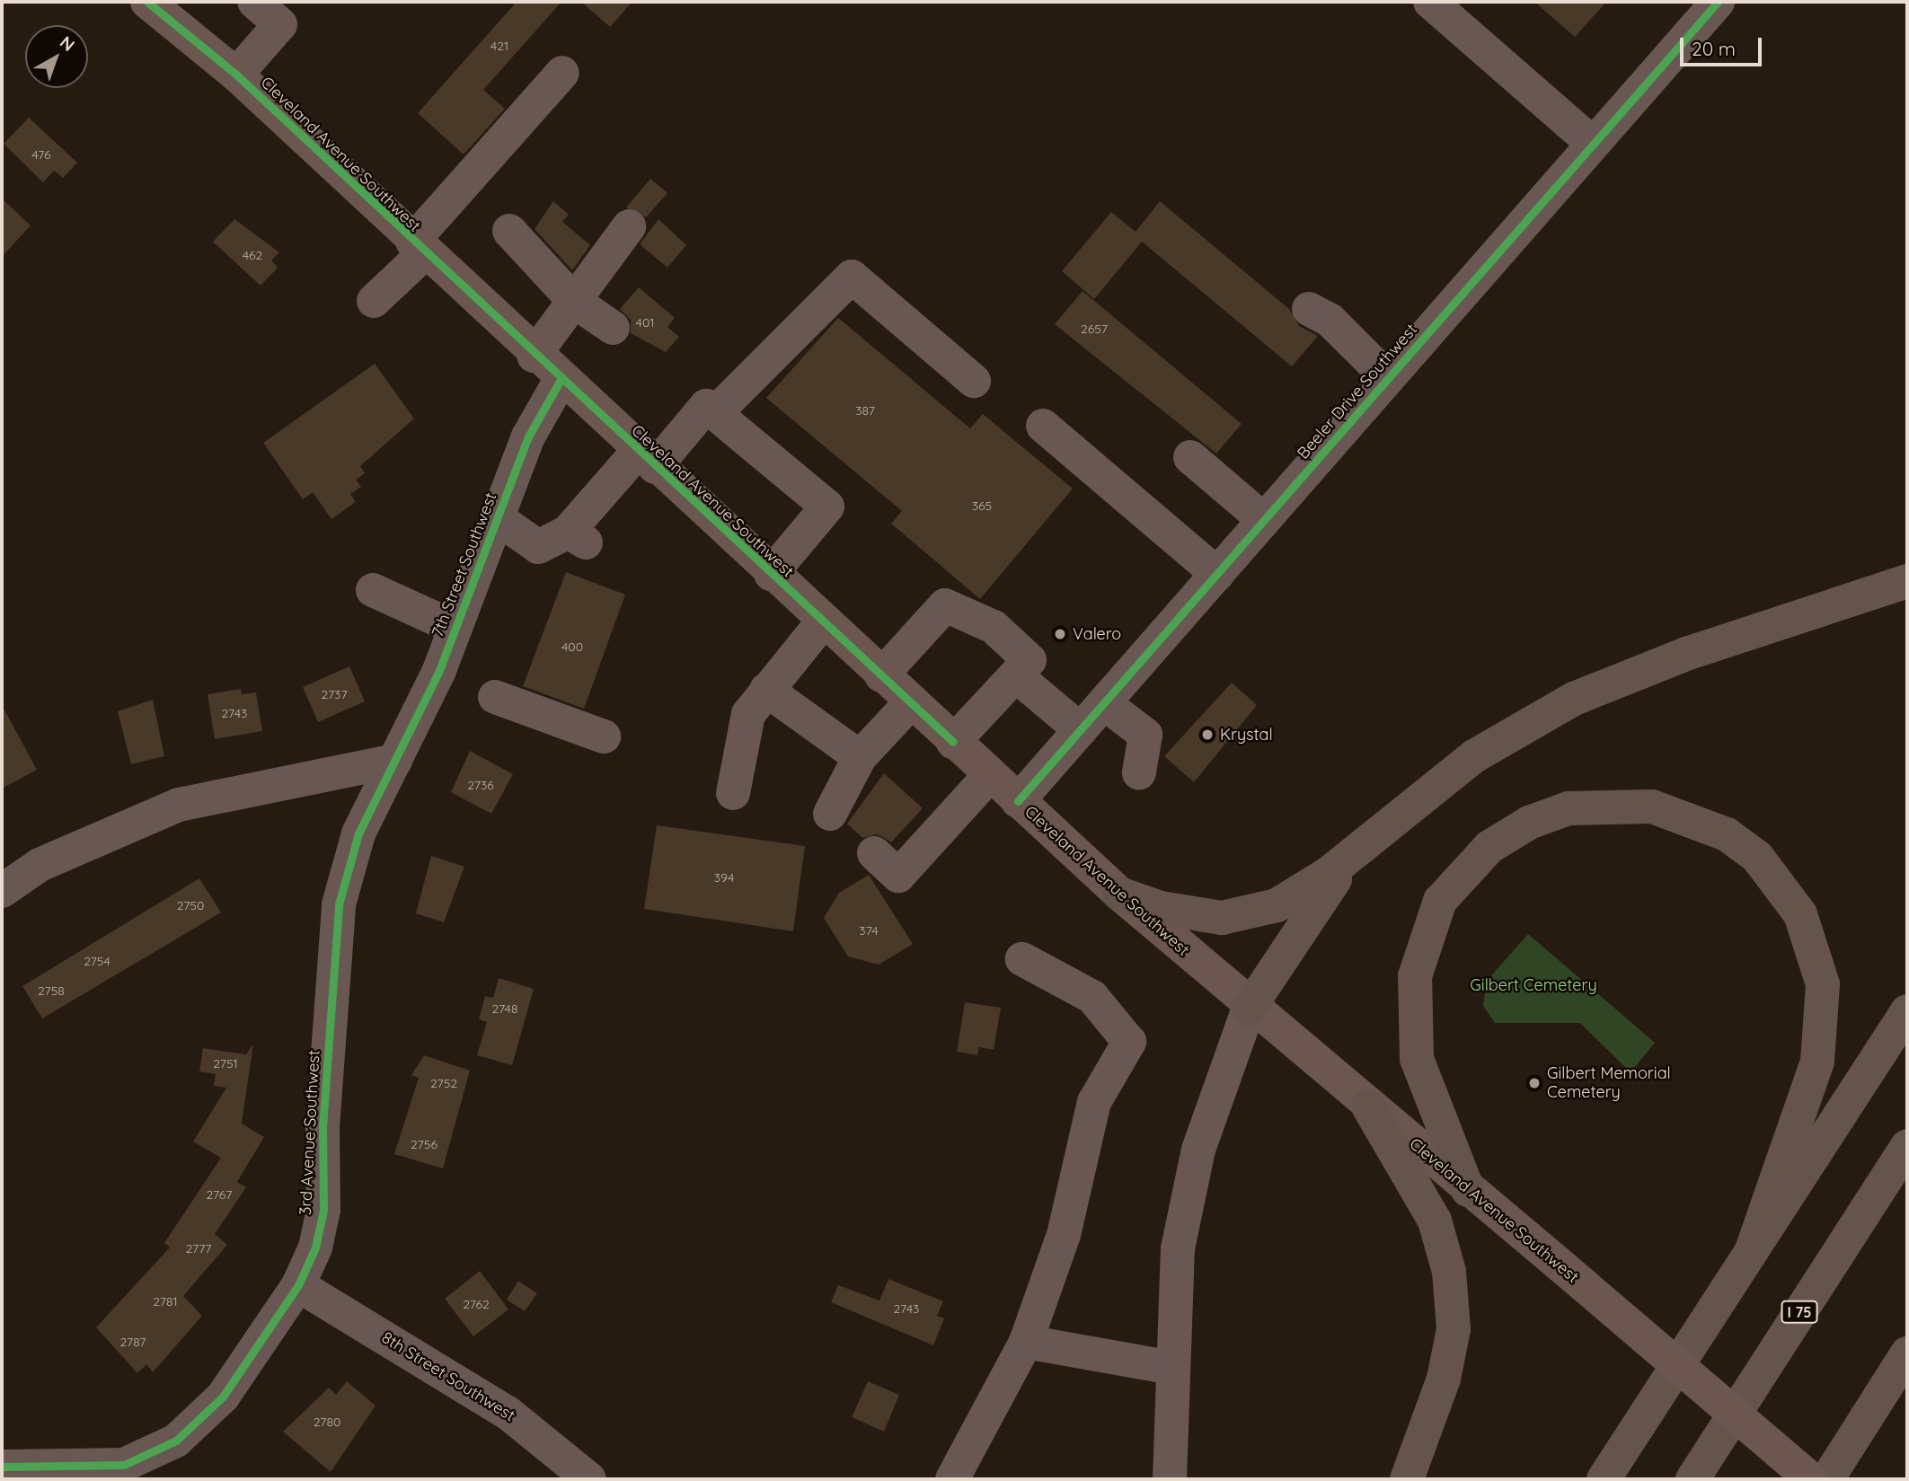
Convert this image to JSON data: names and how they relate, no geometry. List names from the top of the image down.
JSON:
{
  "streets": {
    "highway": ["I 75"],
    "main road": ["Cleveland Avenue Southwest"],
    "street": [
      "Beeler Drive Southwest",
      "7th Street Southwest",
      "3rd Avenue Southwest",
      "8th Street Southwest"
    ]
  },
  "crossings": [
    ["Cleveland Avenue Southwest", "Beeler Drive Southwest"],
    ["Cleveland Avenue Southwest", "7th Street Southwest"],
    ["7th Street Southwest", "3rd Avenue Southwest"],
    ["3rd Avenue Southwest", "8th Street Southwest"]
  ],
  "parks": ["Gilbert Cemetery"],
  "places": ["Valero", "Krystal", "Gilbert Memorial Cemetery"],
  "house_numbers": [
    "421",
    "476",
    "462",
    "401",
    "2657",
    "387",
    "365",
    "400",
    "2737",
    "2743",
    "2736",
    "394",
    "2750",
    "374",
    "2754",
    "2758",
    "2748",
    "2751",
    "2752",
    "2756",
    "2767",
    "2777",
    "2781",
    "2762",
    "2743",
    "2787",
    "2780"
  ],
  "scale_bar": "20 m",
  "north": "top right"
}
